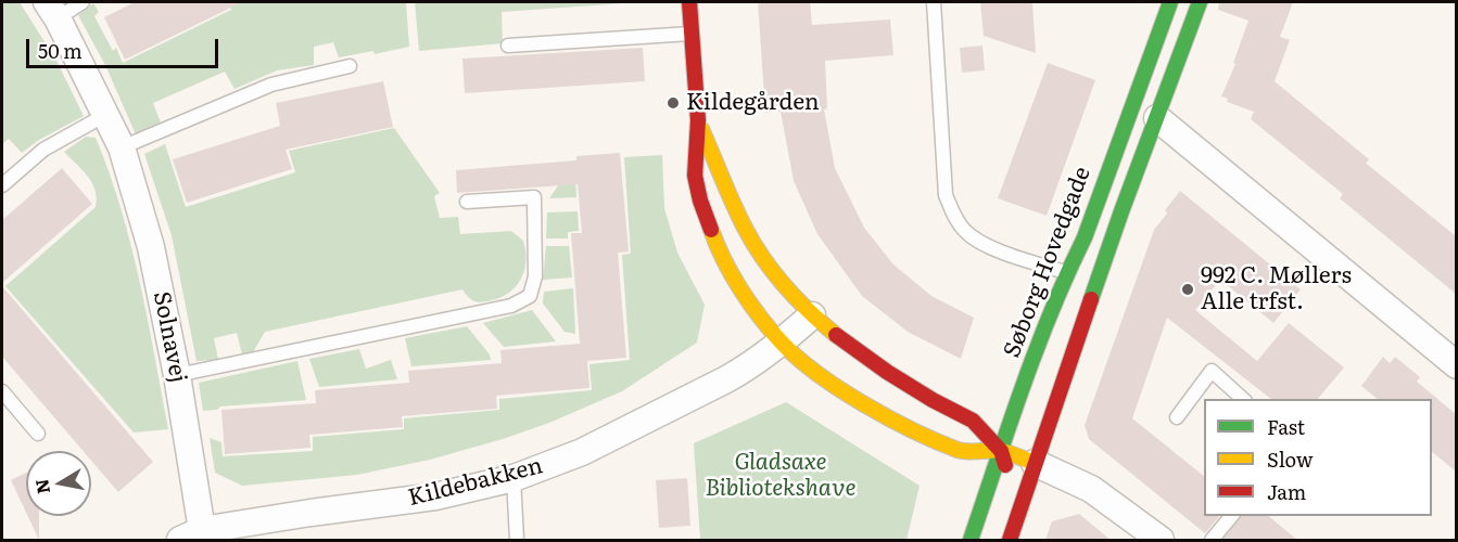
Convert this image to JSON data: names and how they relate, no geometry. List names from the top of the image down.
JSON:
{
  "streets": {
    "street": ["Søborg Hovedgade", "Solnavej", "Kildebakken"]
  },
  "crossings": [
    ["Solnavej", "Kildebakken"]
  ],
  "parks": ["Gladsaxe Bibliotekshave"],
  "places": ["Kildegården", "992 C. Møllers Alle trfst."],
  "legend": ["Fast", "Slow", "Jam"],
  "scale_bar": "50 m",
  "north": "left"
}
